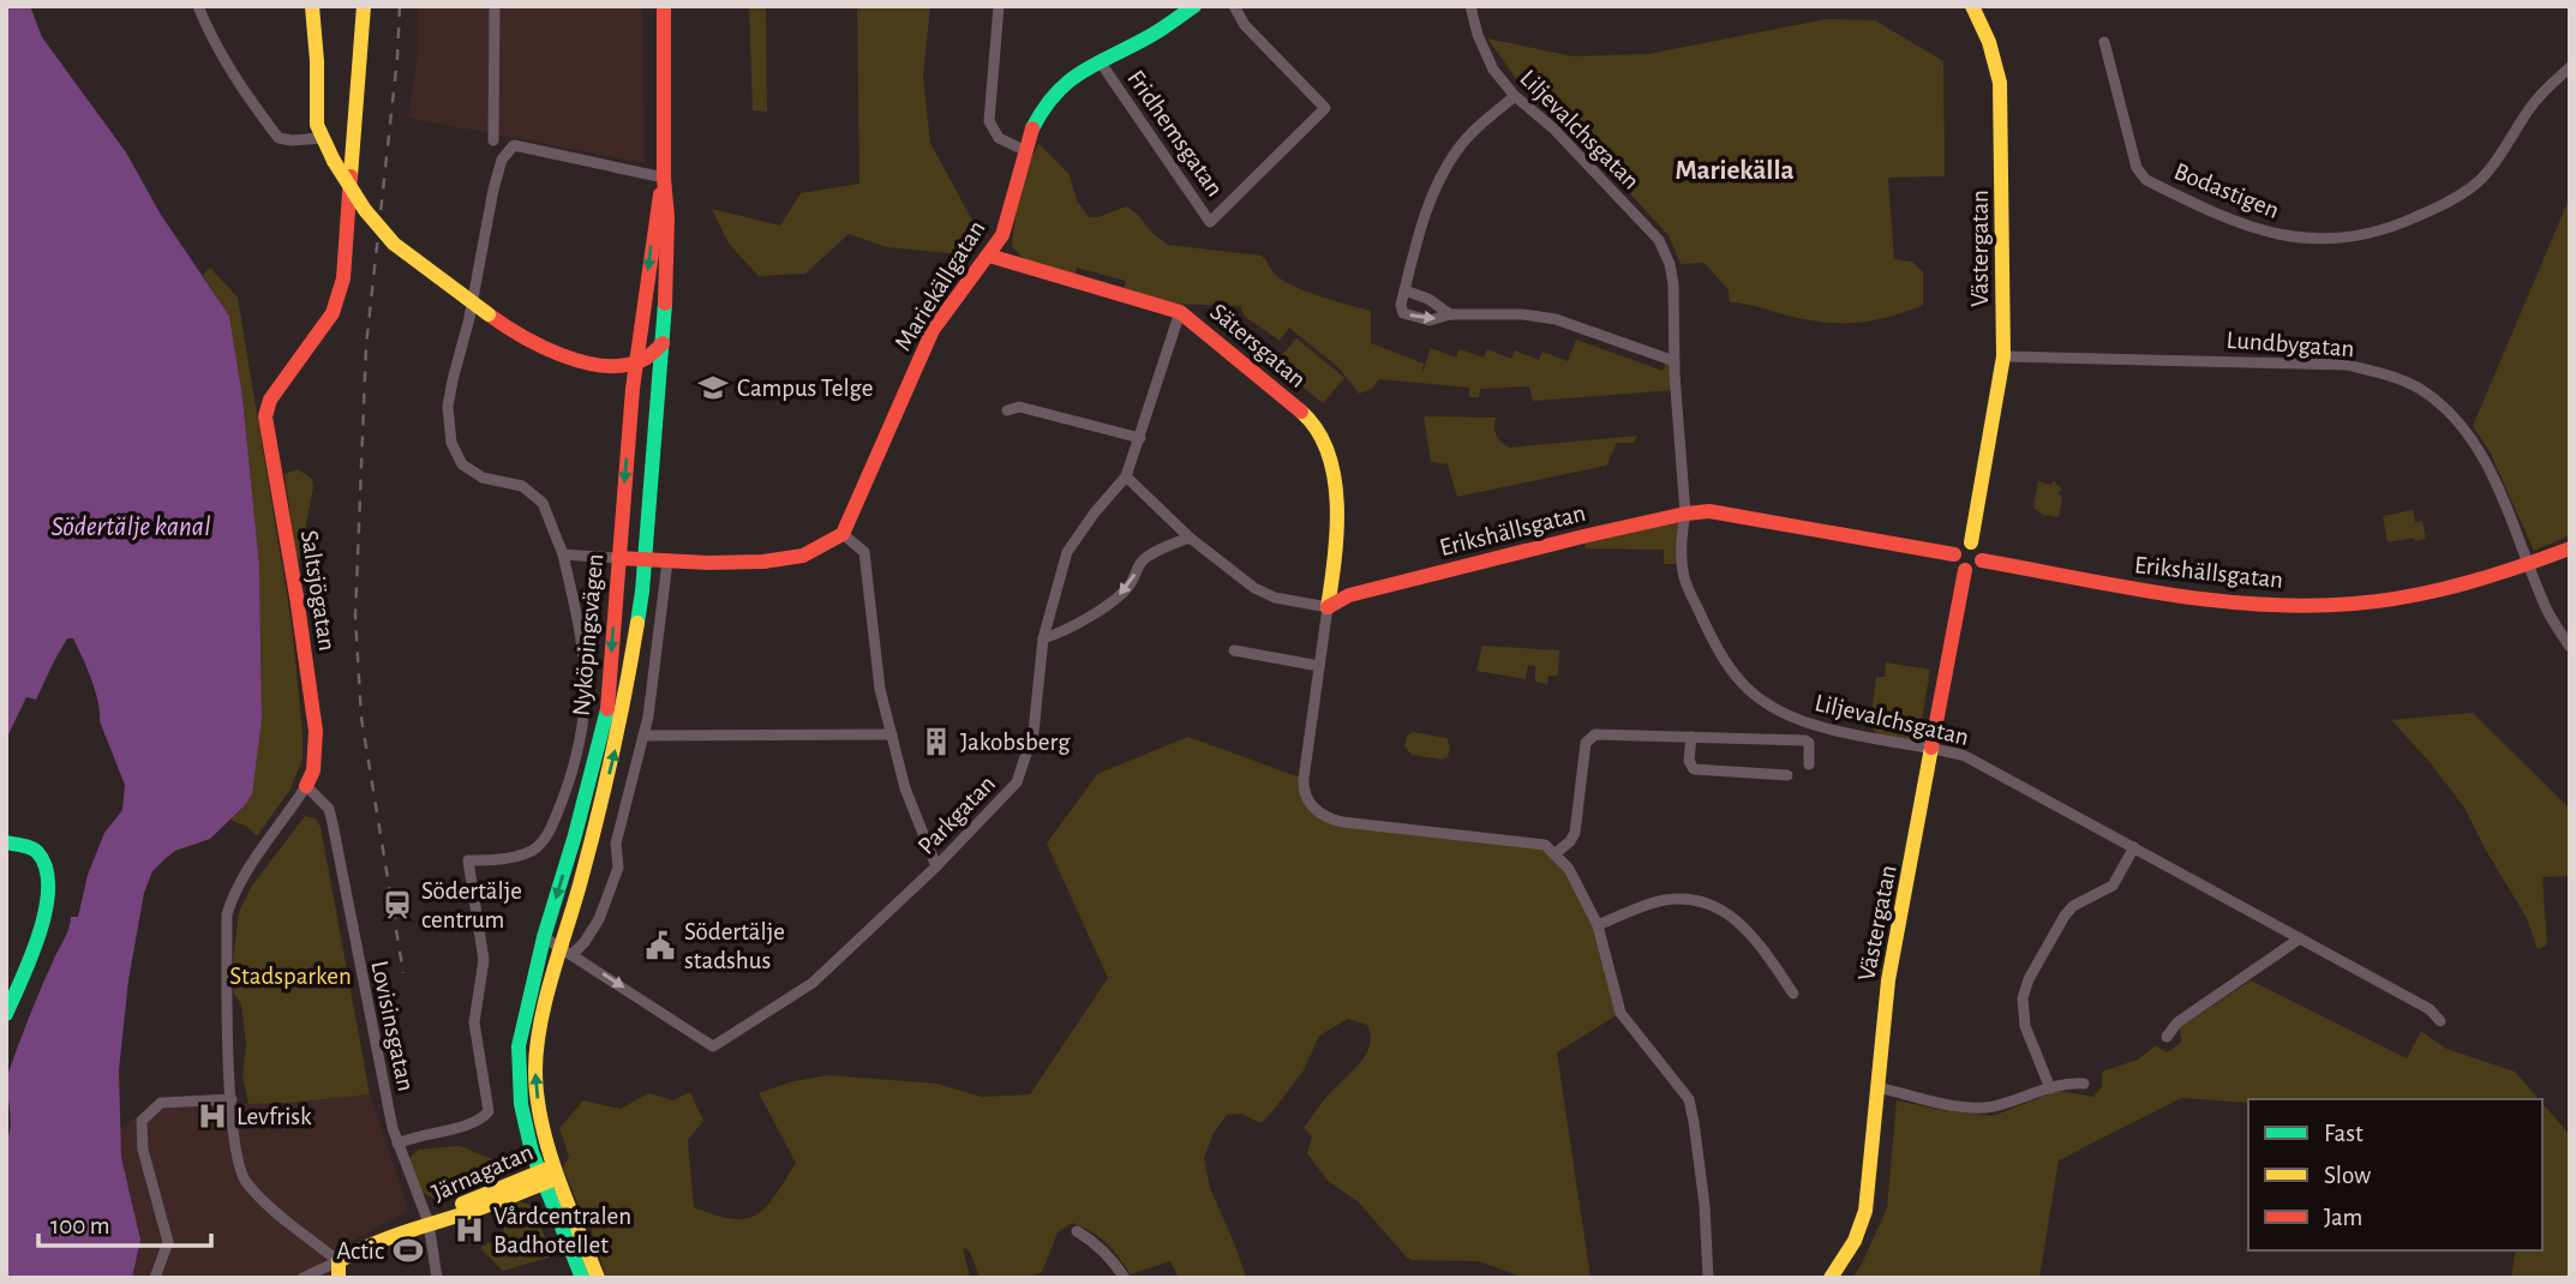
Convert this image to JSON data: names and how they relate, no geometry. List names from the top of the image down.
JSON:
{
  "streets": {
    "street": [
      "Liljevalchsgatan",
      "Fridhemsgatan",
      "Bodastigen",
      "Västergatan",
      "Mariekällgatan",
      "Lundbygatan",
      "Sätersgatan",
      "Erikshällsgatan",
      "Saltsjögatan",
      "Nyköpingsvägen",
      "Parkgatan",
      "Lovisinsgatan",
      "Järnagatan"
    ]
  },
  "crossings": [
    ["Liljevalchsgatan", "Västergatan"],
    ["Liljevalchsgatan", "Erikshällsgatan"],
    ["Fridhemsgatan", "Mariekällgatan"],
    ["Västergatan", "Lundbygatan"],
    ["Västergatan", "Erikshällsgatan"],
    ["Mariekällgatan", "Sätersgatan"],
    ["Lundbygatan", "Erikshällsgatan"],
    ["Sätersgatan", "Erikshällsgatan"],
    ["Sätersgatan", "Parkgatan"],
    ["Saltsjögatan", "Lovisinsgatan"],
    ["Saltsjögatan", "Järnagatan"],
    ["Nyköpingsvägen", "Parkgatan"],
    ["Nyköpingsvägen", "Järnagatan"],
    ["Lovisinsgatan", "Järnagatan"]
  ],
  "districts": ["Mariekälla"],
  "water": ["Södertälje kanal"],
  "parks": ["Stadsparken"],
  "places": {
    "school or university": ["Campus Telge"],
    "building": ["Jakobsberg"],
    "station": ["Södertälje centrum"],
    "public building": ["Södertälje stadshus"],
    "hospital": ["Levfrisk", "Vårdcentralen Badhotellet"],
    "sports": ["Actic"]
  },
  "legend": ["Fast", "Slow", "Jam"],
  "scale_bar": "100 m"
}
